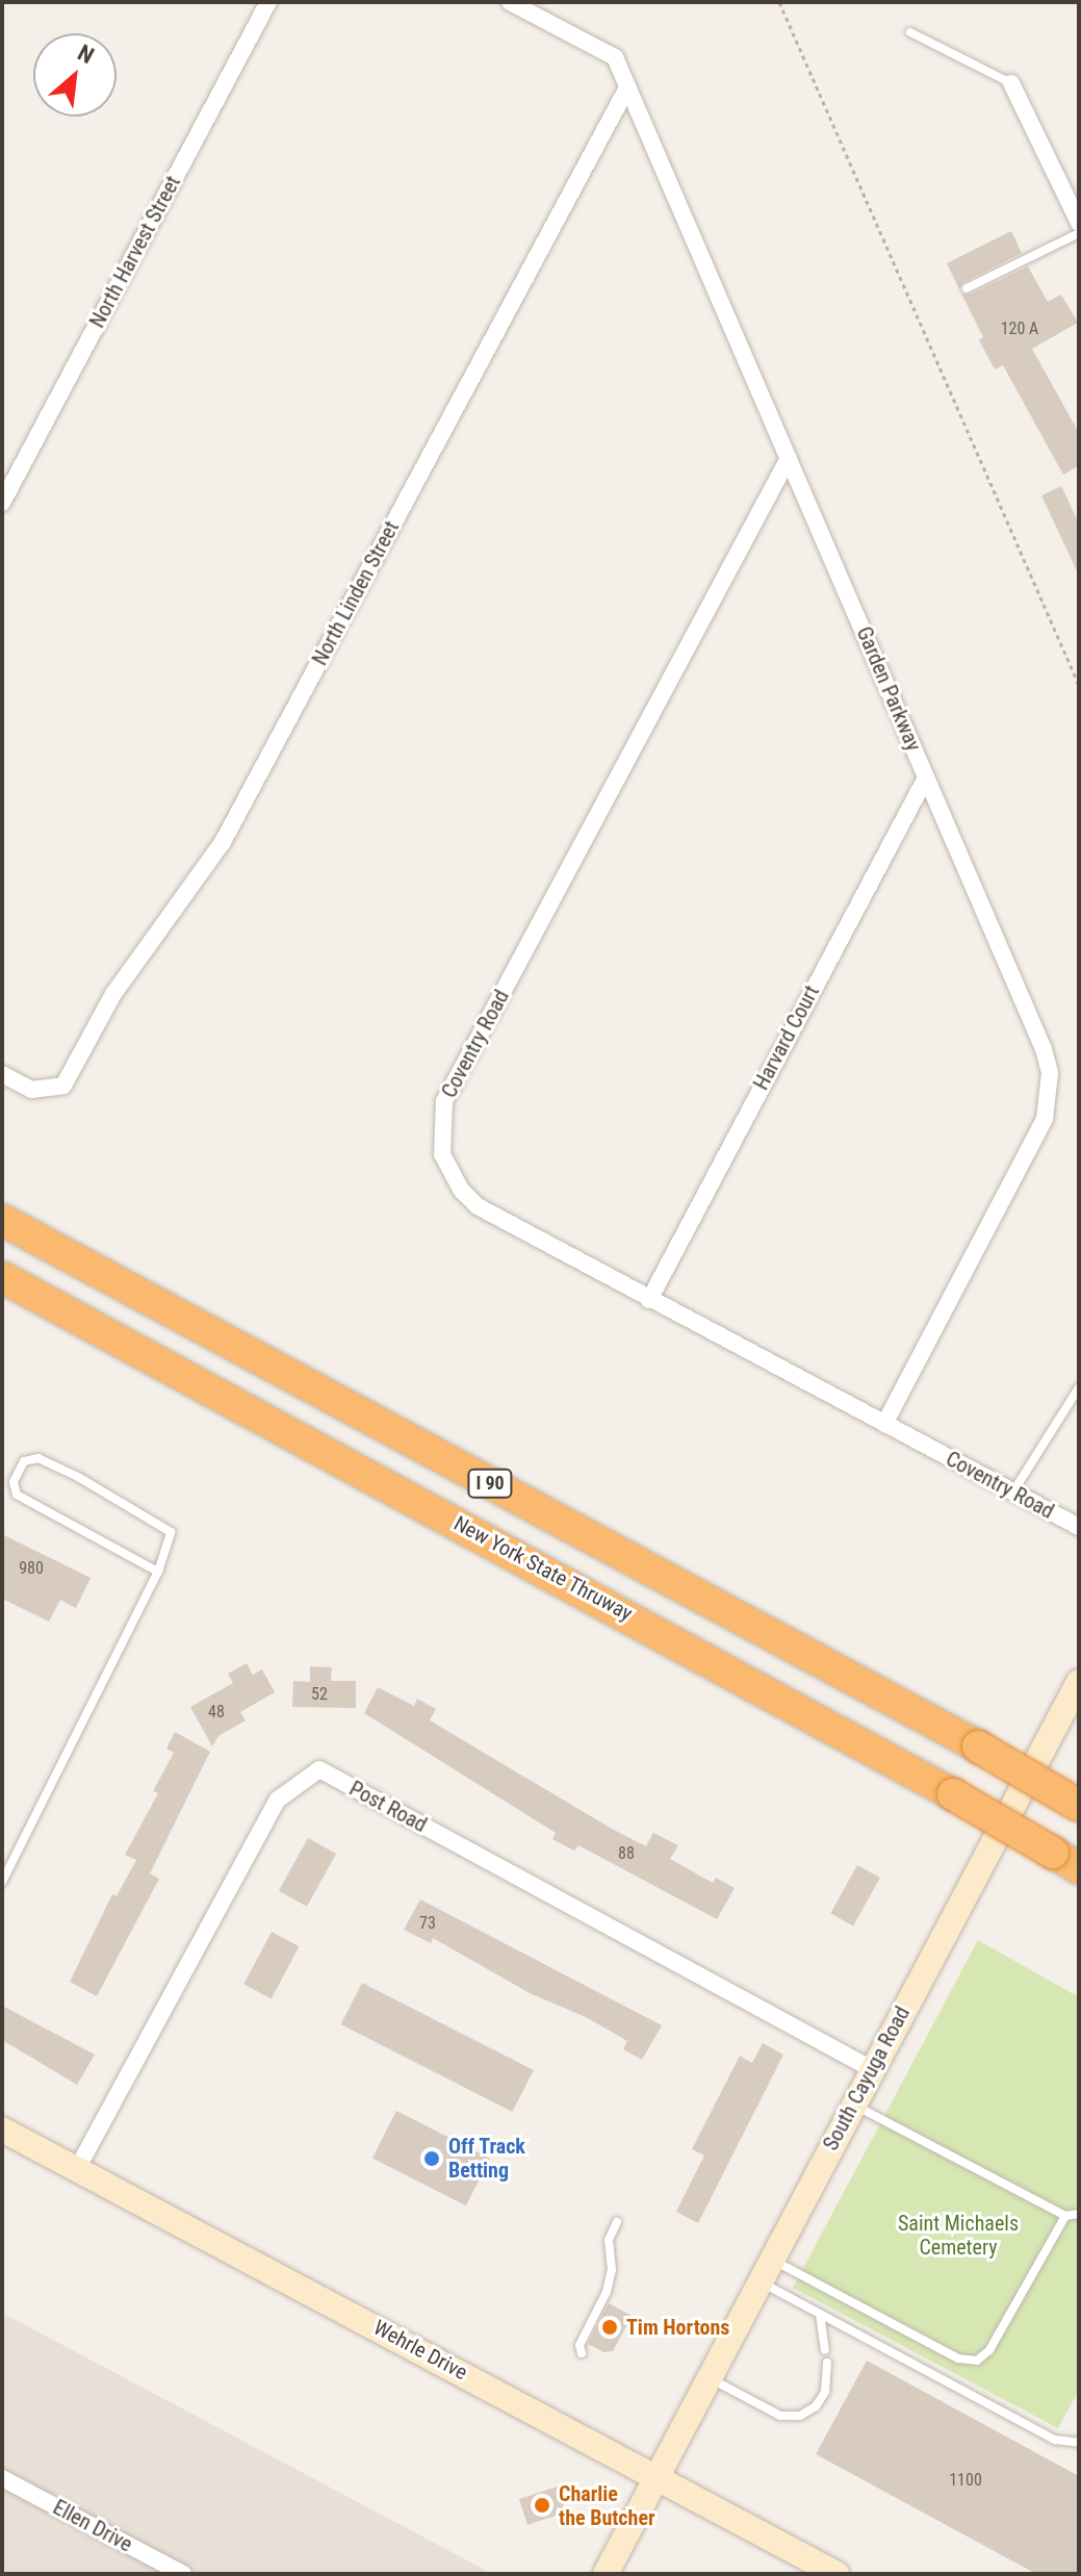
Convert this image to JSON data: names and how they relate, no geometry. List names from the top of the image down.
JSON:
{
  "streets": {
    "highway": ["I 90", "New York State Thruway"],
    "street": [
      "North Harvest Street",
      "North Linden Street",
      "Garden Parkway",
      "Harvard Court",
      "Coventry Road",
      "Post Road",
      "South Cayuga Road",
      "Wehrle Drive",
      "Ellen Drive"
    ]
  },
  "crossings": [
    ["North Linden Street", "Garden Parkway"],
    ["Garden Parkway", "Harvard Court"],
    ["Garden Parkway", "Coventry Road"],
    ["Harvard Court", "Coventry Road"],
    ["Post Road", "South Cayuga Road"],
    ["Post Road", "Wehrle Drive"],
    ["South Cayuga Road", "Wehrle Drive"]
  ],
  "parks": ["Saint Michaels Cemetery"],
  "places": ["Off Track Betting", "Tim Hortons", "Charlie the Butcher"],
  "house_numbers": [
    "120 A",
    "980",
    "52",
    "48",
    "88",
    "73",
    "1100"
  ],
  "north": "top right"
}
